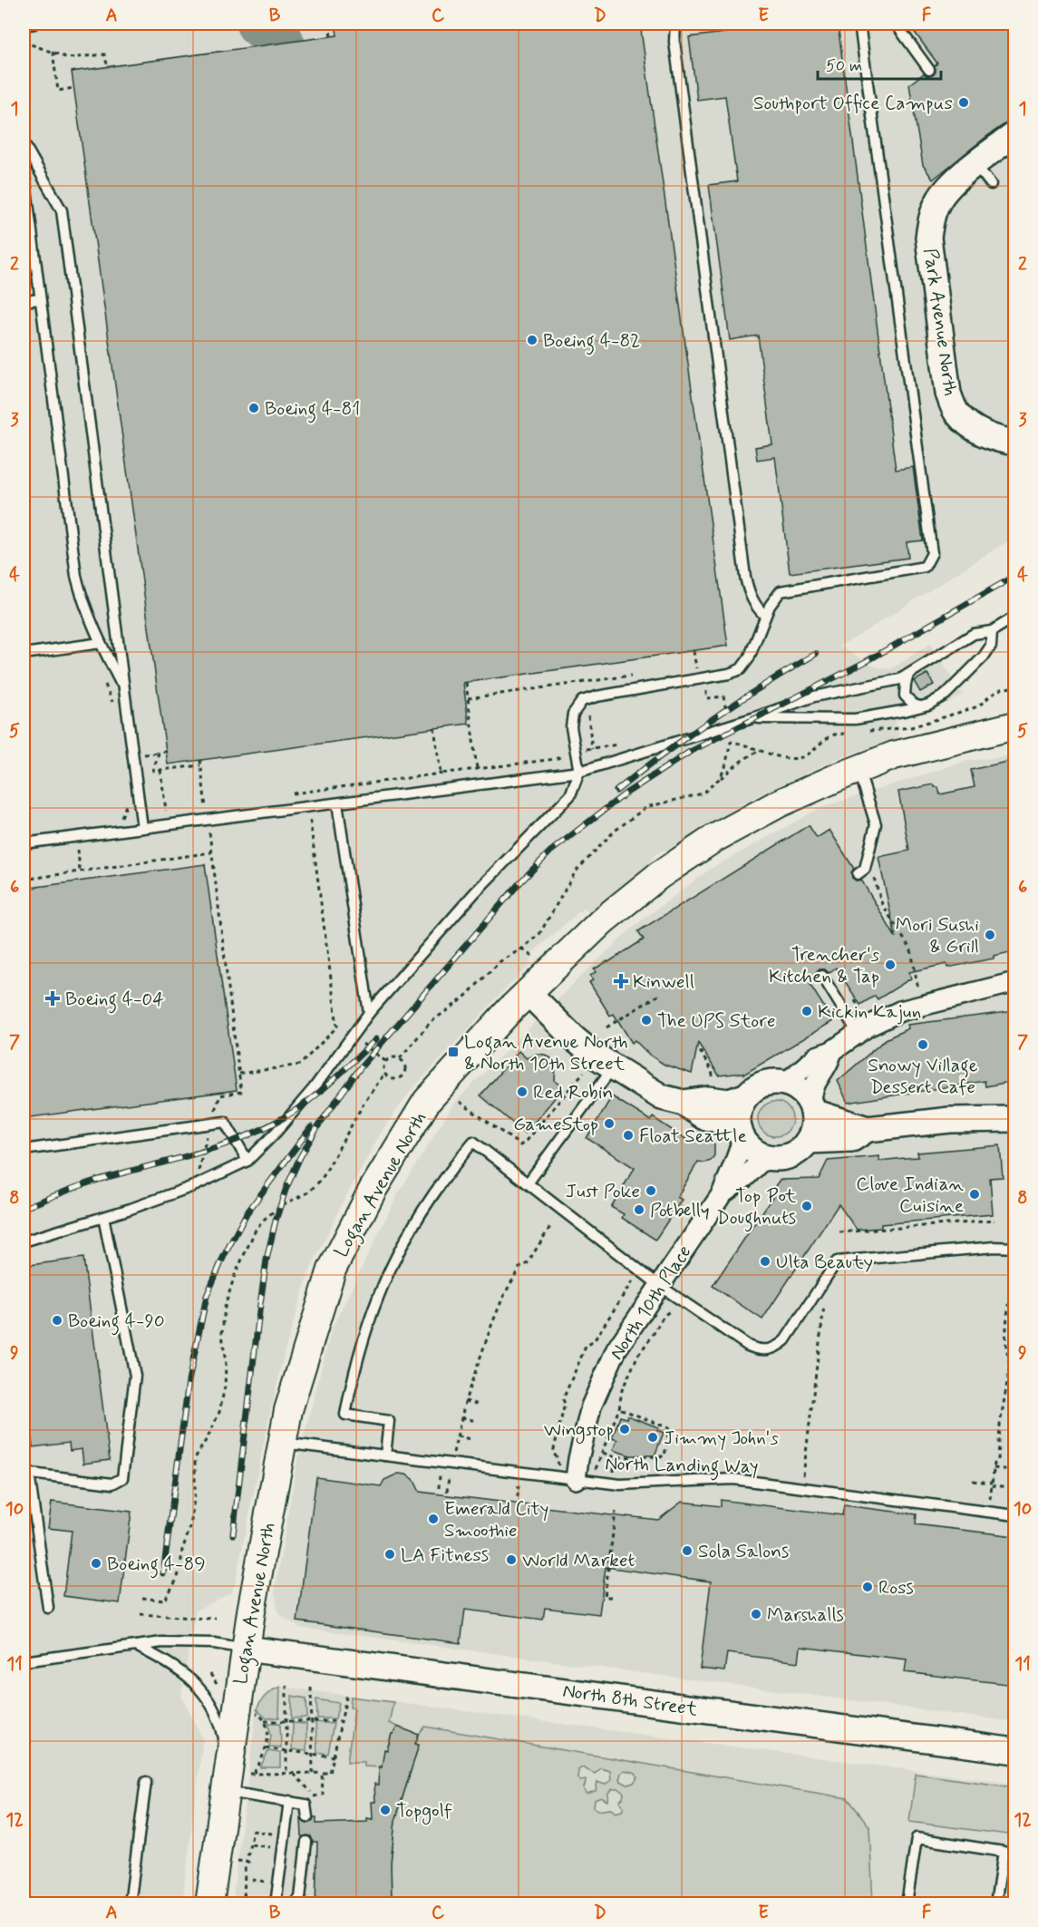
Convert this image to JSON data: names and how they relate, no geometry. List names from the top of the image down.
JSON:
{
  "streets": {
    "main road": ["Logan Avenue North"],
    "street": ["Park Avenue North", "North 10th Place", "North 8th Street"],
    "lane": ["North Landing Way"]
  },
  "crossings": [
    ["Logan Avenue North", "North Landing Way"],
    ["Logan Avenue North", "North 8th Street"],
    ["North 10th Place", "North Landing Way"]
  ],
  "places": {
    "other": [
      "Southport Office Campus",
      "Boeing 4-82",
      "Boeing 4-81",
      "Mori Sushi & Grill",
      "Trencher's Kitchen & Tap",
      "Kickin Kajun",
      "The UPS Store",
      "Snowy Village Dessert Cafe",
      "Red Robin",
      "GameStop",
      "Float Seattle",
      "Just Poke",
      "Clove Indian Cuisine",
      "Top Pot Doughnuts",
      "Potbelly",
      "Ulta Beauty",
      "Boeing 4-90",
      "Wingstop",
      "Jimmy John's",
      "Emerald City Smoothie",
      "Sola Salons",
      "LA Fitness",
      "World Market",
      "Boeing 4-89",
      "Ross",
      "Marshalls",
      "Topgolf"
    ],
    "health": ["Kinwell", "Boeing 4-04"],
    "transit": ["Logan Avenue North & North 10th Street"]
  },
  "scale_bar": "50 m",
  "grid": {
    "columns": [
      "A",
      "B",
      "C",
      "D",
      "E",
      "F"
    ],
    "rows": [
      "1",
      "2",
      "3",
      "4",
      "5",
      "6",
      "7",
      "8",
      "9",
      "10",
      "11",
      "12"
    ]
  }
}
